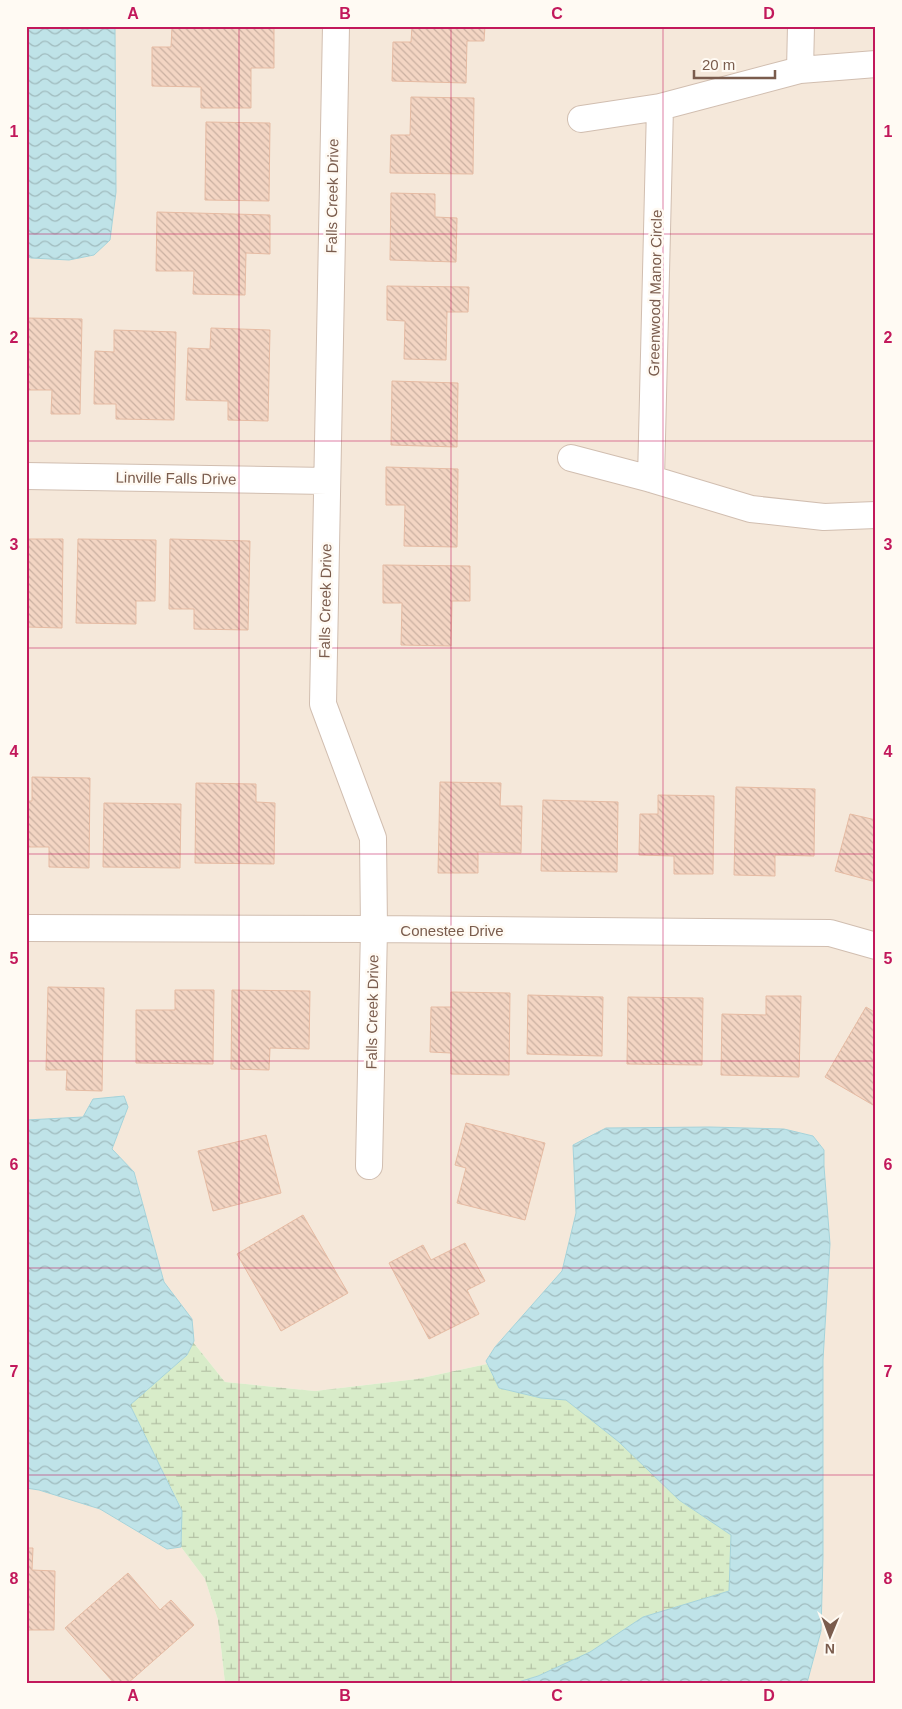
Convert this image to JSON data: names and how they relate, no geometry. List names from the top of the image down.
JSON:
{
  "streets": {
    "street": [
      "Falls Creek Drive",
      "Greenwood Manor Circle",
      "Linville Falls Drive",
      "Conestee Drive"
    ]
  },
  "crossings": [
    ["Falls Creek Drive", "Linville Falls Drive"],
    ["Falls Creek Drive", "Conestee Drive"]
  ],
  "scale_bar": "20 m",
  "north": "bottom",
  "grid": {
    "columns": [
      "A",
      "B",
      "C",
      "D"
    ],
    "rows": [
      "1",
      "2",
      "3",
      "4",
      "5",
      "6",
      "7",
      "8"
    ]
  }
}
